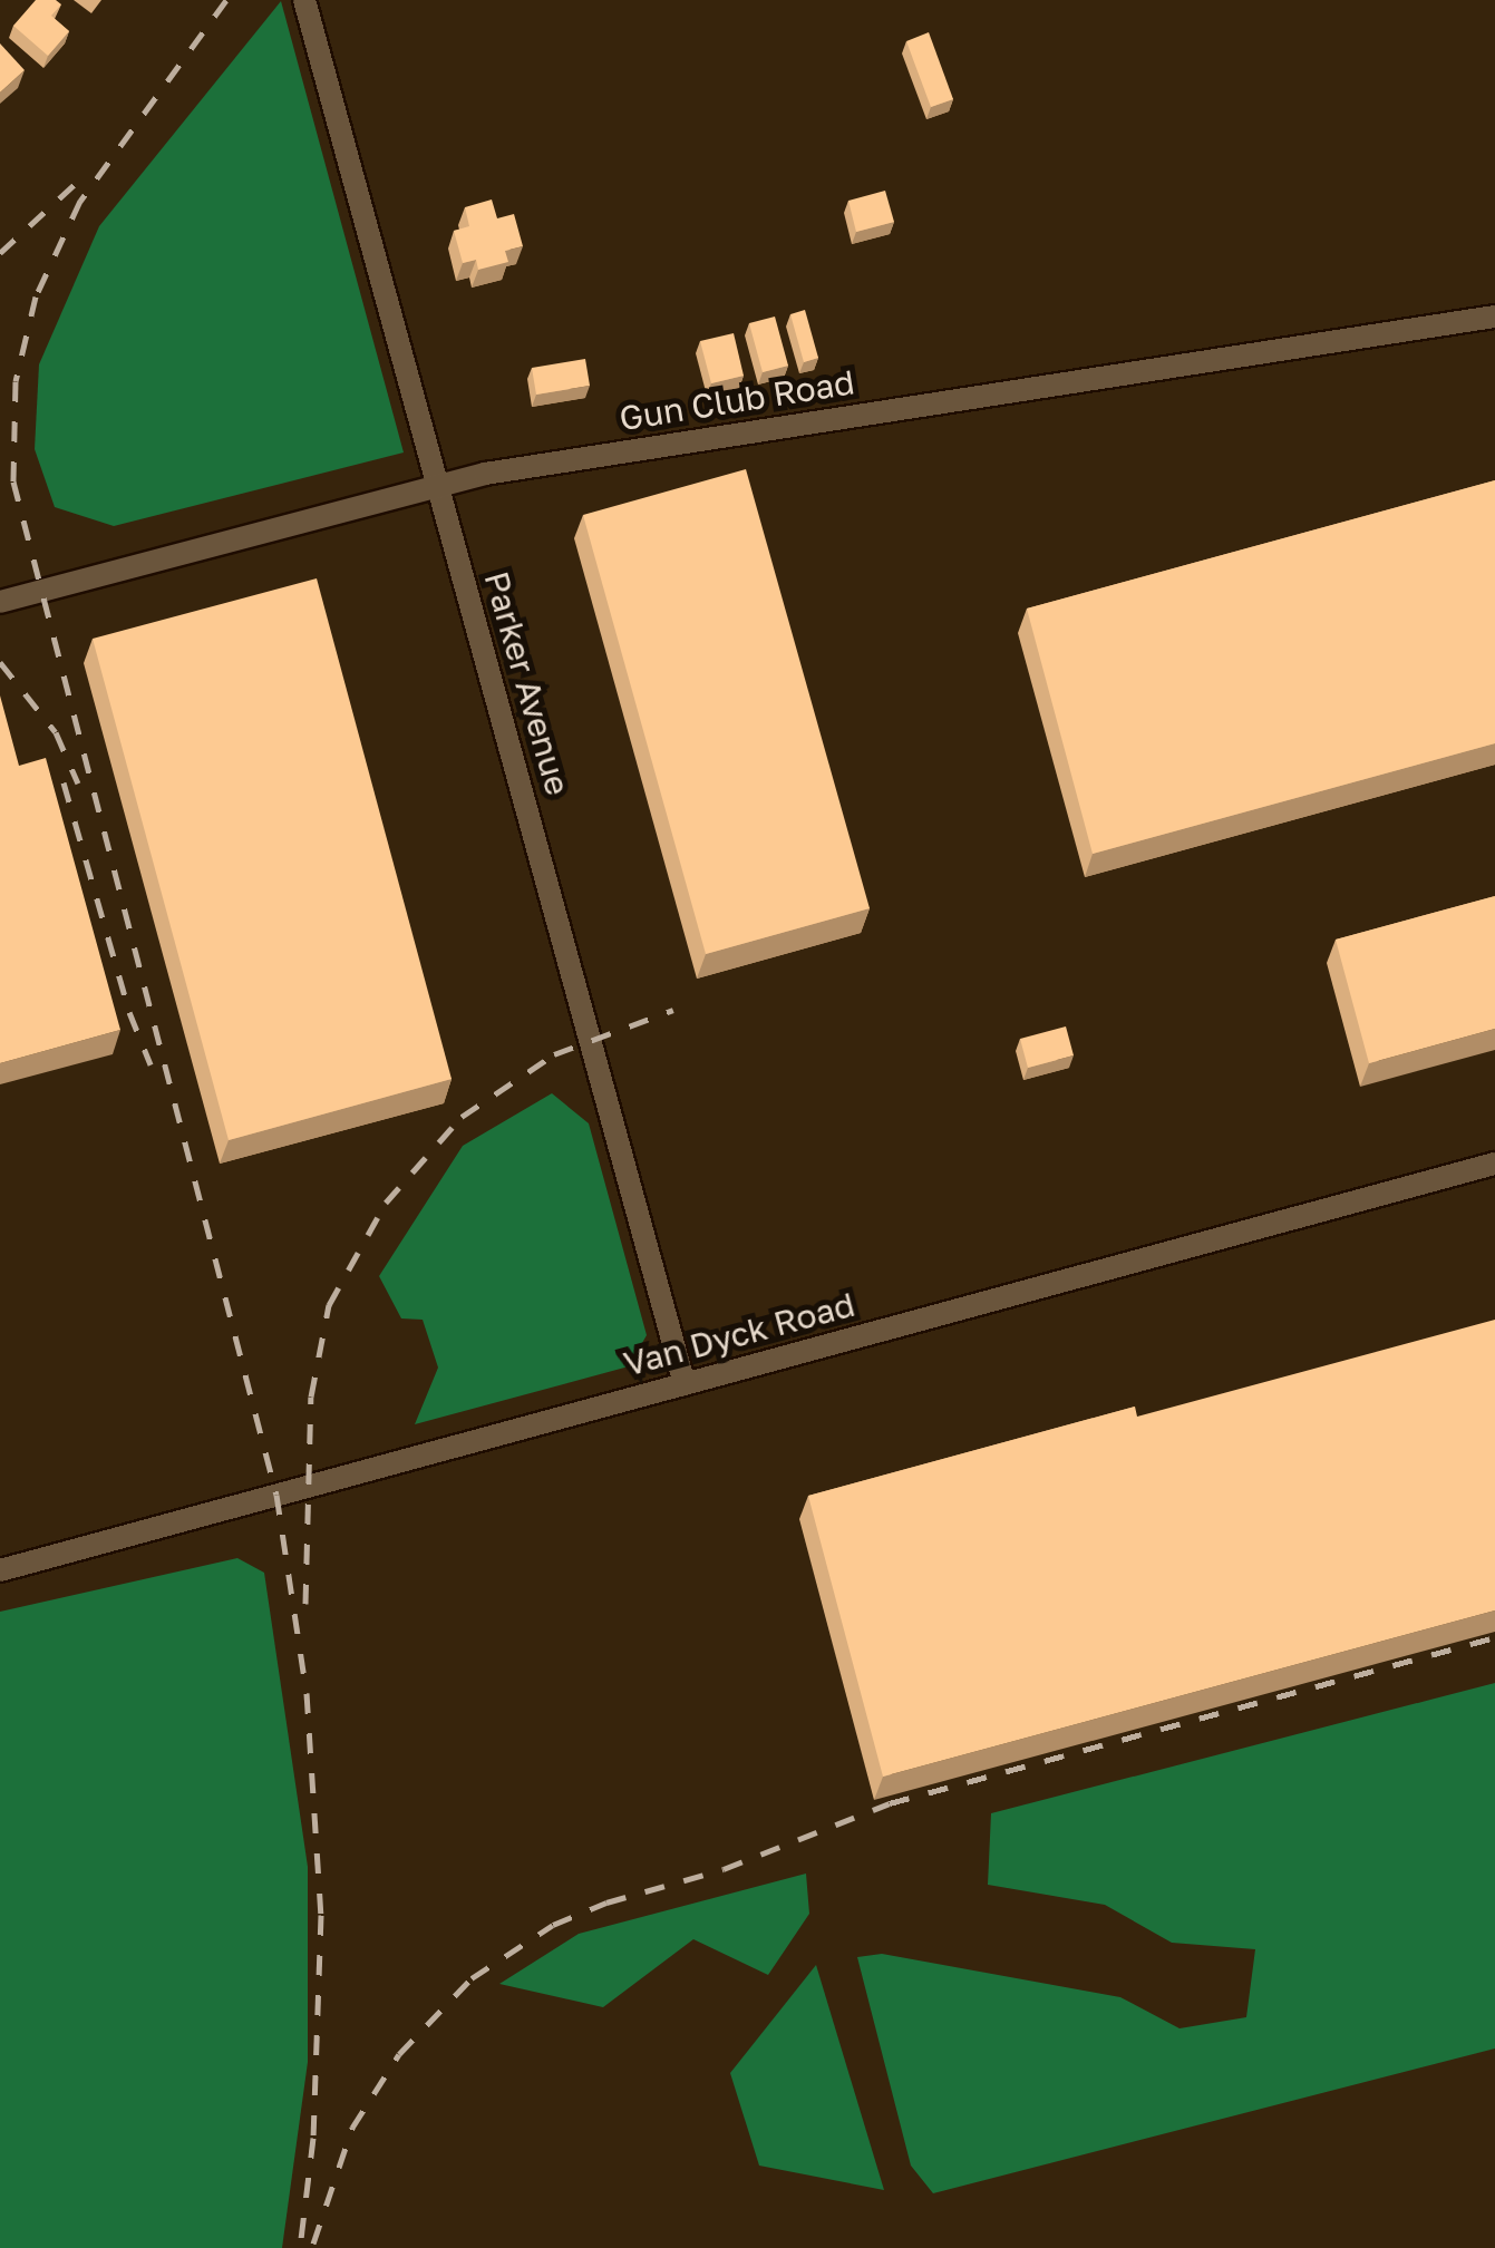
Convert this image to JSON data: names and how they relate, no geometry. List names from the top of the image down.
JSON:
{
  "streets": {
    "street": ["Gun Club Road", "Parker Avenue", "Van Dyck Road"]
  },
  "crossings": [
    ["Gun Club Road", "Parker Avenue"],
    ["Parker Avenue", "Van Dyck Road"]
  ]
}
